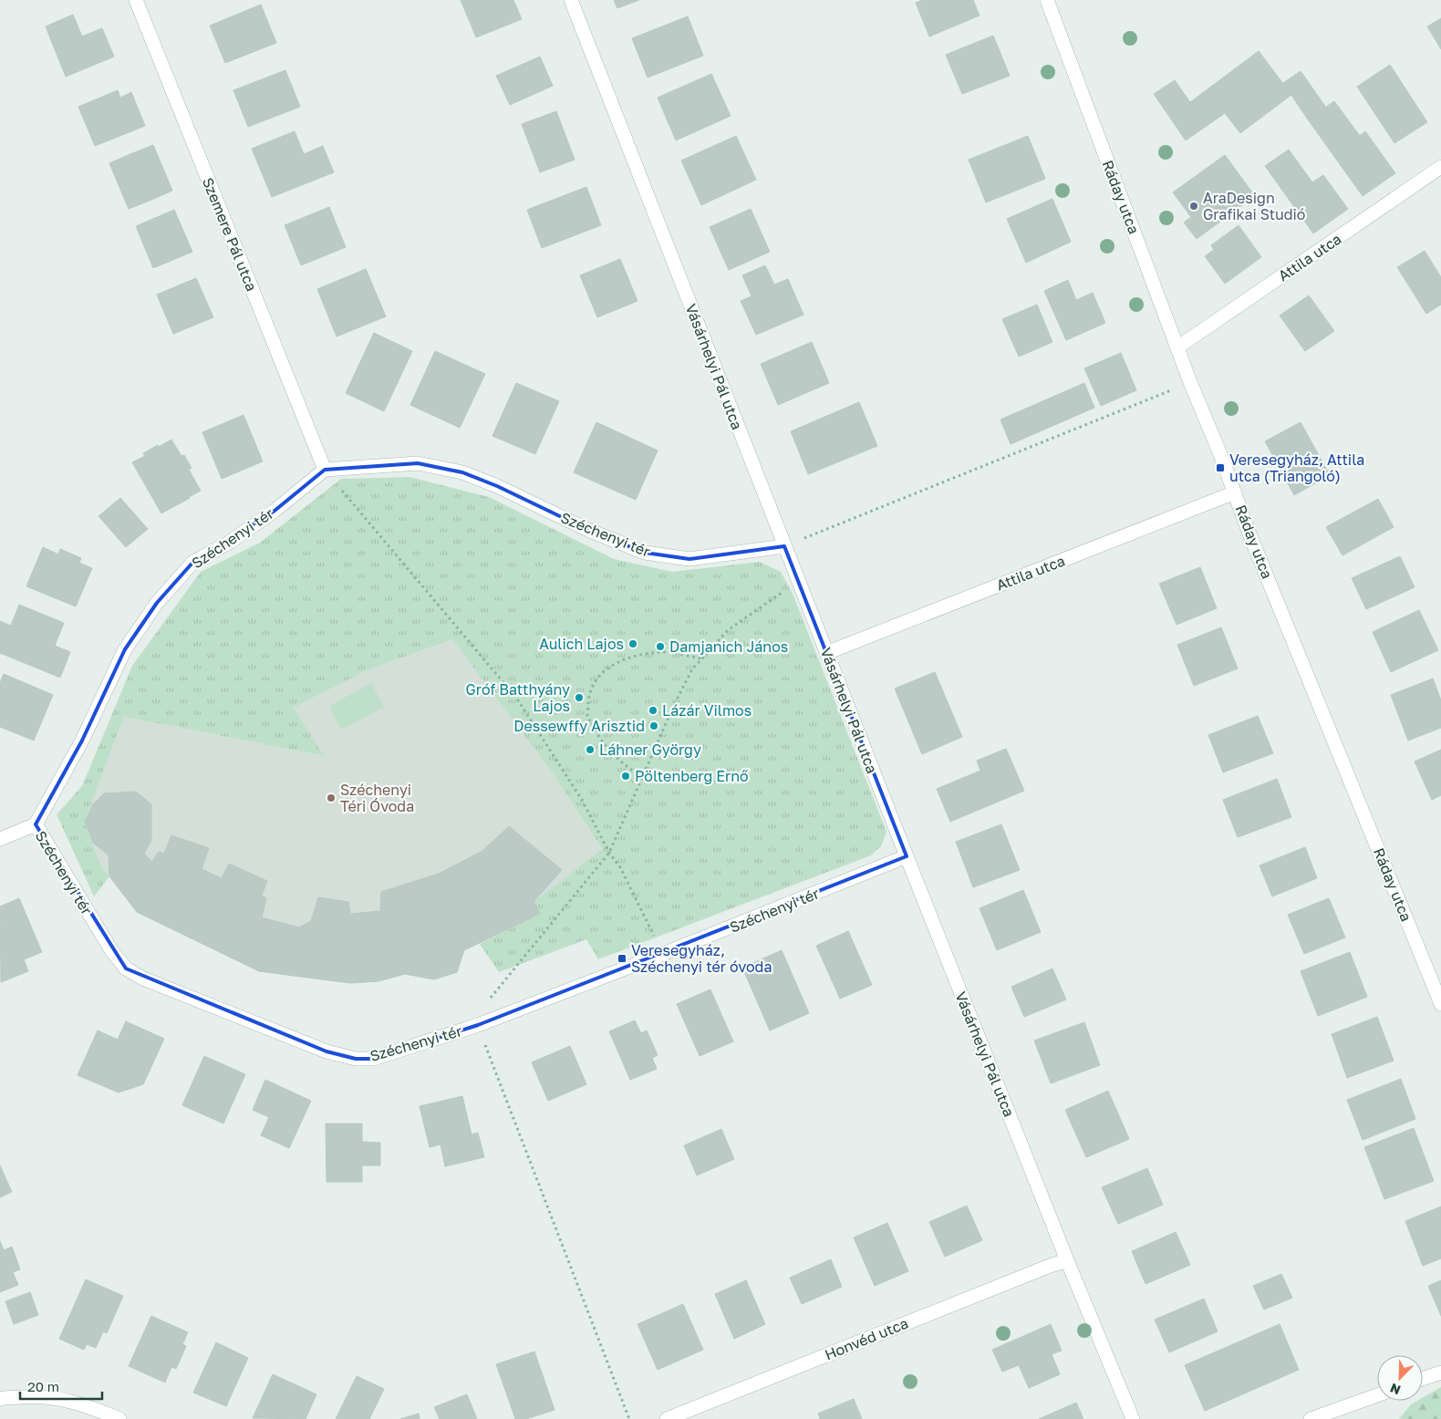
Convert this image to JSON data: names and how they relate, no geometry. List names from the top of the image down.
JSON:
{
  "streets": {
    "street": [
      "Ráday utca",
      "Szemere Pál utca",
      "Attila utca",
      "Vásárhelyi Pál utca",
      "Széchenyi tér",
      "Honvéd utca"
    ]
  },
  "crossings": [
    ["Ráday utca", "Attila utca"],
    ["Szemere Pál utca", "Széchenyi tér"],
    ["Attila utca", "Vásárhelyi Pál utca"],
    ["Vásárhelyi Pál utca", "Széchenyi tér"],
    ["Vásárhelyi Pál utca", "Honvéd utca"]
  ],
  "places": {
    "other": [
      "AraDesign Grafikai Studió",
      "Aulich Lajos",
      "Damjanich János",
      "Gróf Batthyány Lajos",
      "Lázár Vilmos",
      "Dessewffy Arisztid",
      "Láhner György",
      "Pöltenberg Ernő",
      "Széchenyi Téri Óvoda"
    ],
    "transit": ["Veresegyház, Attila utca (Triangoló)", "Veresegyház, Széchenyi tér óvoda"]
  },
  "scale_bar": "20 m",
  "north": "bottom left"
}
